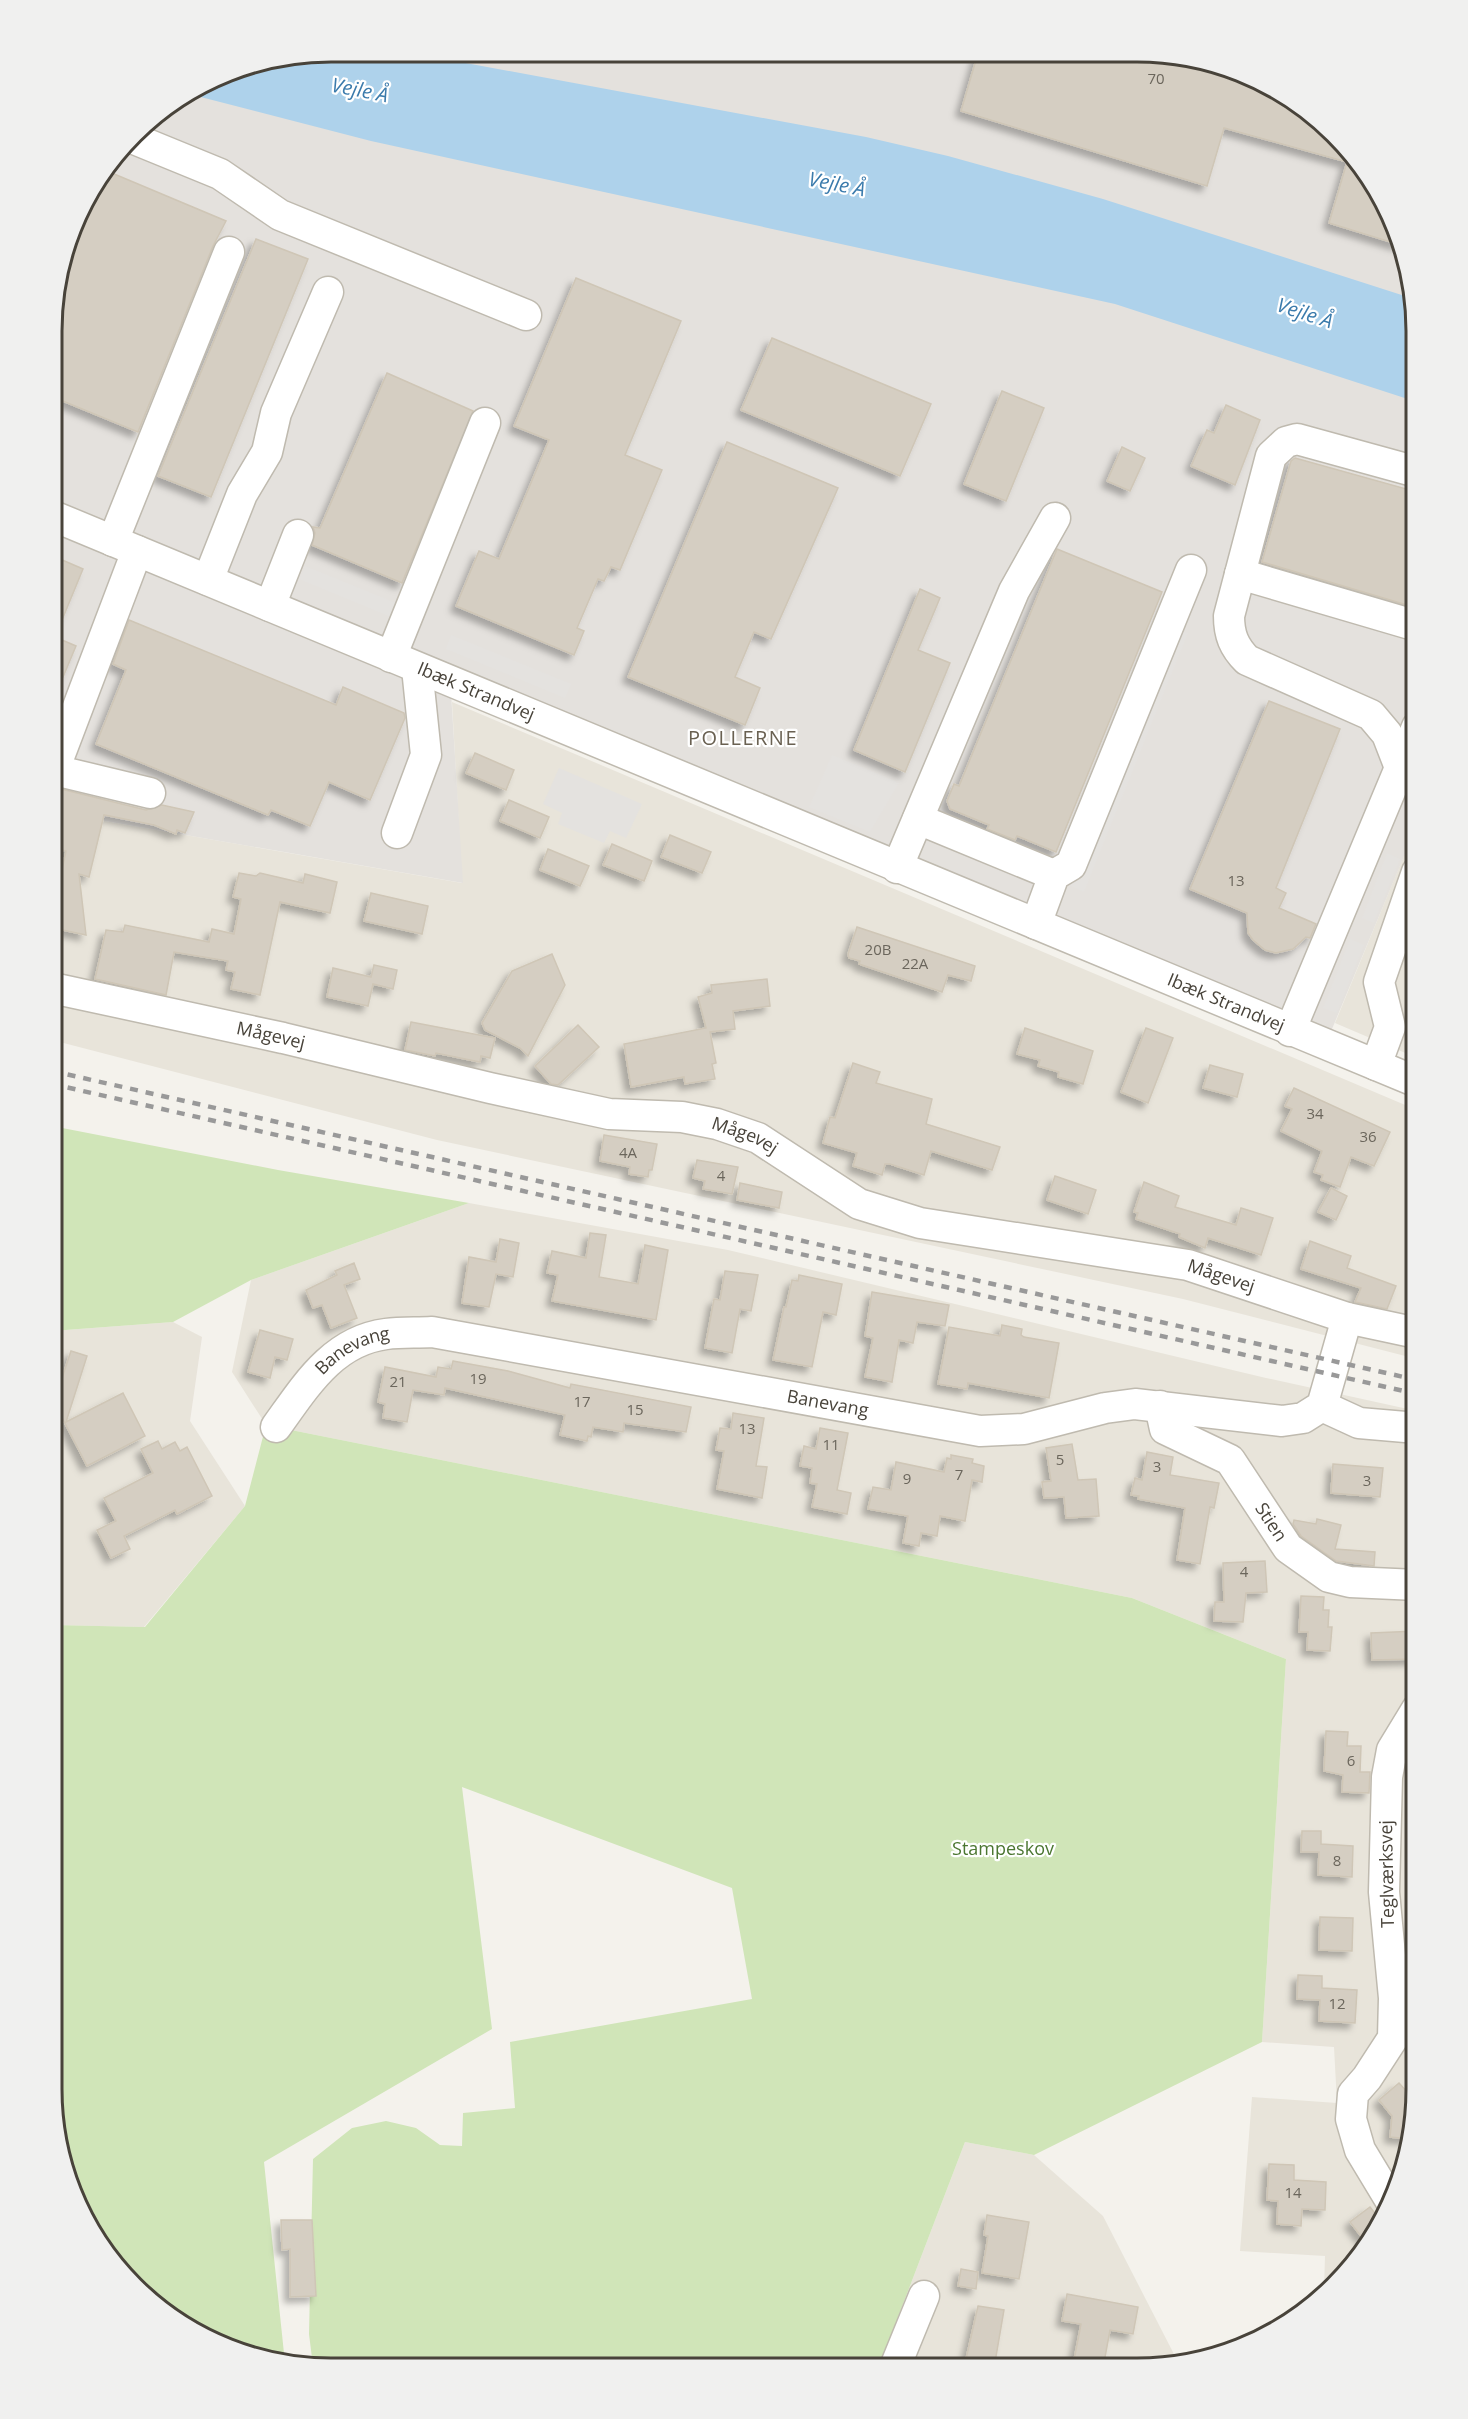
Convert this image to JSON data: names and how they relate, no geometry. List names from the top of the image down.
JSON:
{
  "streets": {
    "street": [
      "Ibæk Strandvej",
      "Mågevej",
      "Banevang",
      "Stien",
      "Teglværksvej"
    ]
  },
  "crossings": [
    ["Banevang", "Stien"]
  ],
  "districts": ["POLLERNE"],
  "water": ["Vejle Å"],
  "parks": ["Stampeskov"],
  "house_numbers": [
    "70",
    "13",
    "20B",
    "22A",
    "34",
    "36",
    "4A",
    "4",
    "19",
    "21",
    "17",
    "15",
    "13",
    "11",
    "5",
    "3",
    "7",
    "9",
    "3",
    "4",
    "6",
    "8",
    "12",
    "14"
  ]
}
